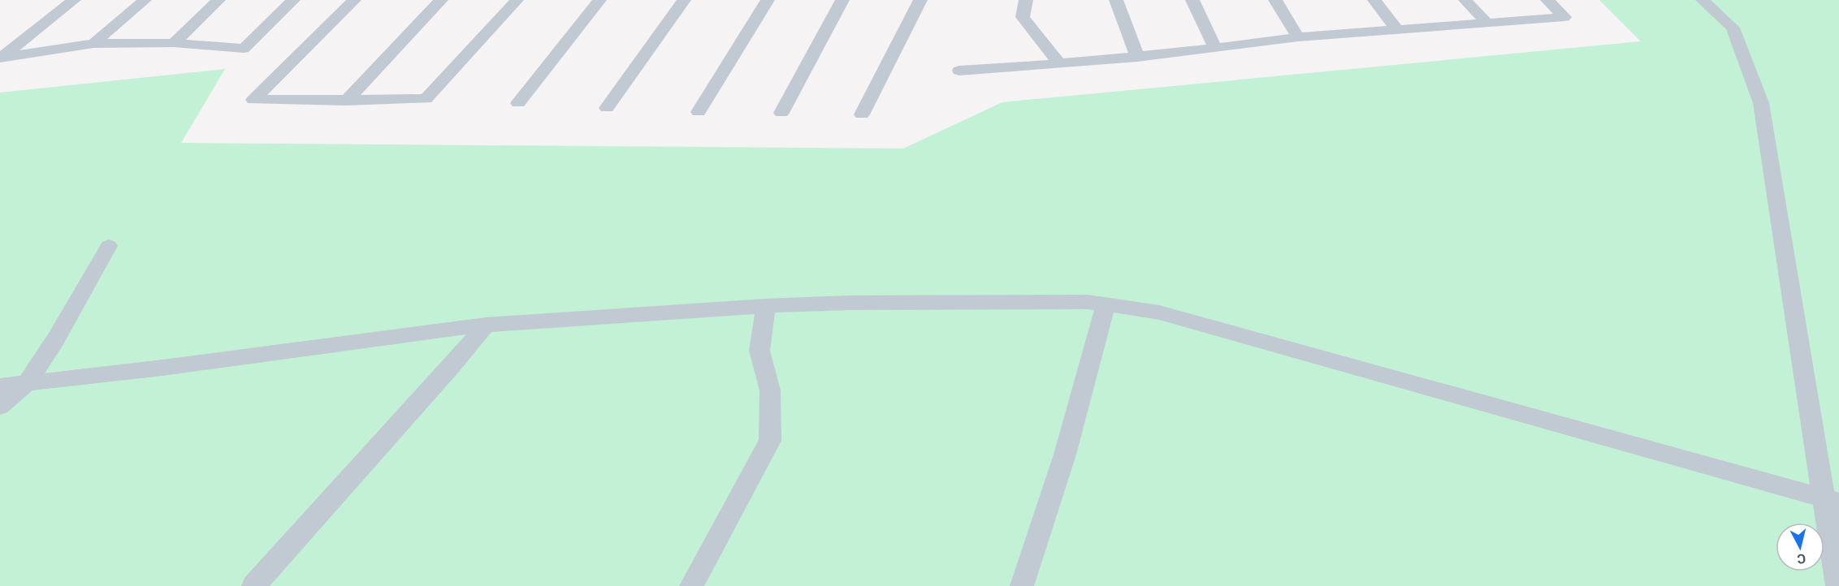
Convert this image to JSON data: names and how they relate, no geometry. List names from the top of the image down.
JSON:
{
  "north": "bottom"
}
